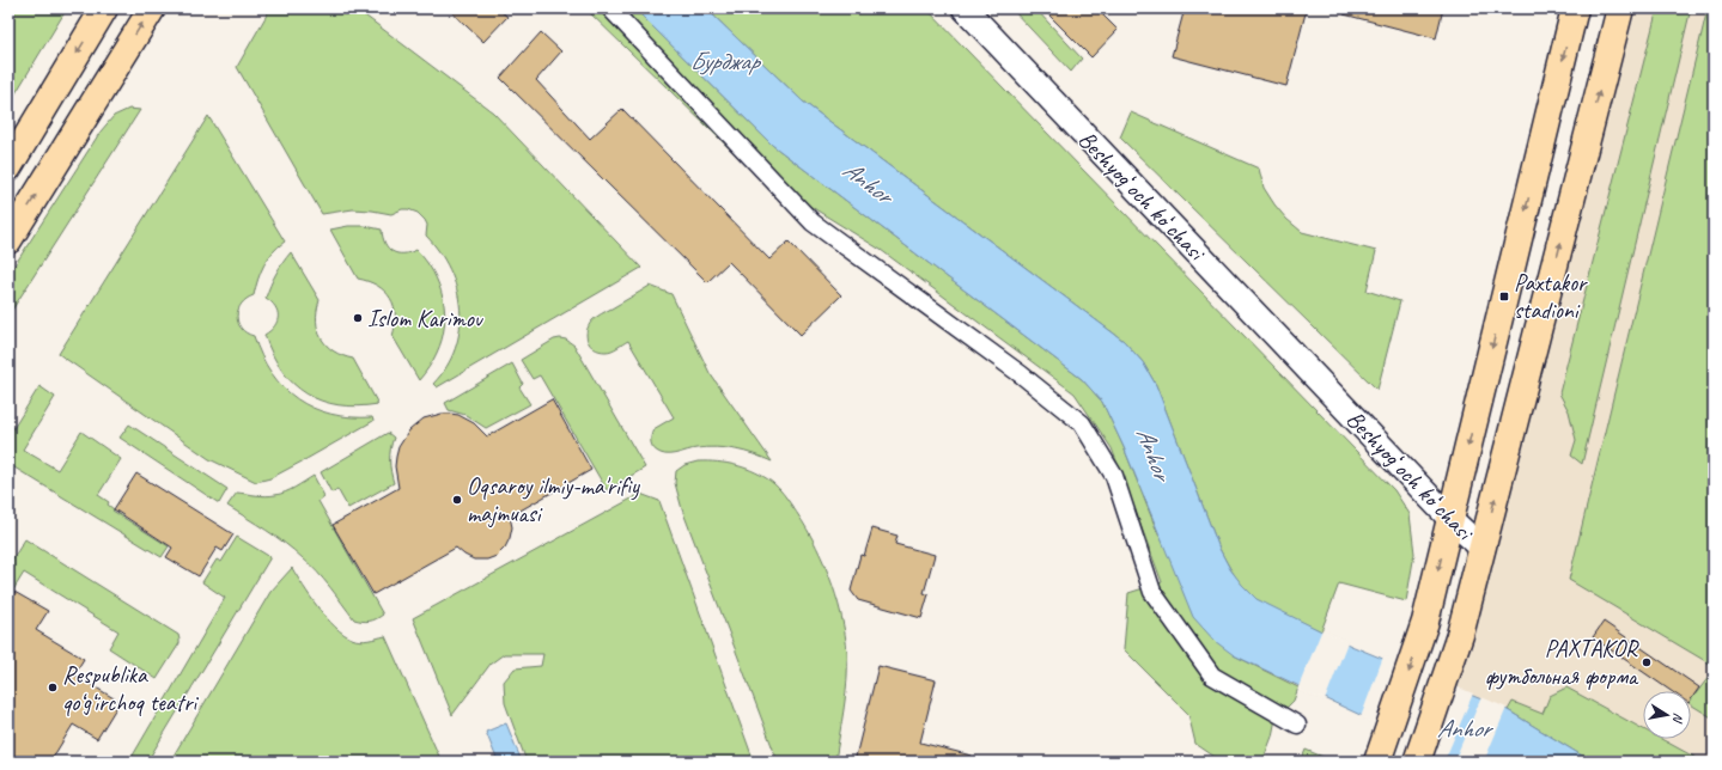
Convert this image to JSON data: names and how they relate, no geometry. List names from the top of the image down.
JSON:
{
  "streets": {
    "street": ["Beshyogʻoch koʻchasi"]
  },
  "water": ["Бурджар", "Anhor"],
  "places": {
    "transit": ["Paxtakor stadioni"],
    "other": [
      "Islom Karimov",
      "Oqsaroy ilmiy-ma'rifiy majmuasi",
      "PAXTAKOR футбольная форма",
      "Respublika qo‘g‘irchoq teatri"
    ]
  },
  "north": "right"
}
